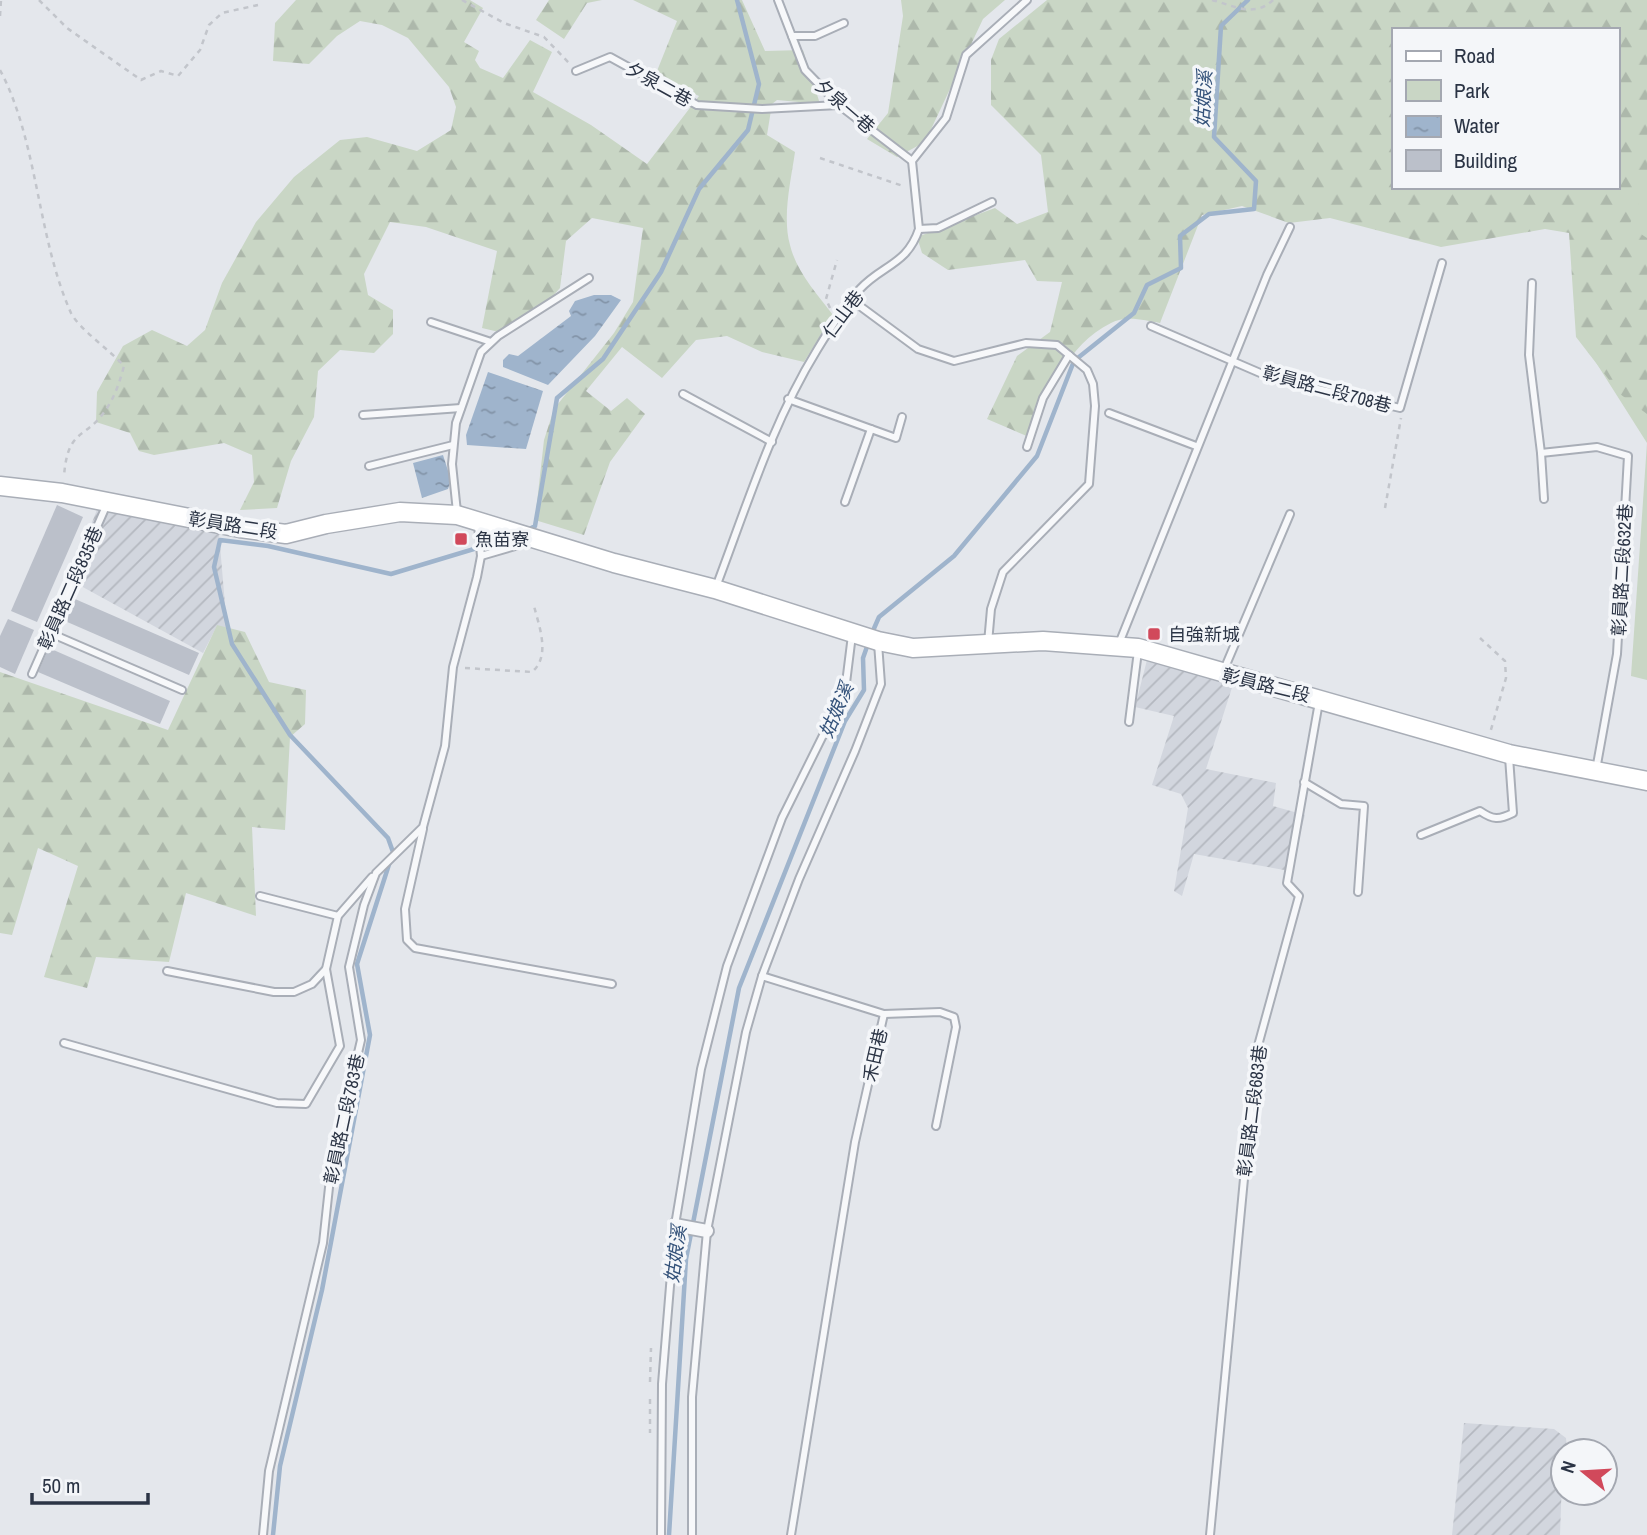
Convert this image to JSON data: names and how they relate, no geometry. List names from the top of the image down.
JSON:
{
  "streets": {
    "main road": ["彰員路二段"],
    "lane": [
      "夕泉二巷",
      "夕泉一巷",
      "仁山巷",
      "彰員路二段708巷",
      "彰員路二段632巷",
      "彰員路二段835巷",
      "禾田巷",
      "彰員路二段683巷",
      "彰員路二段783巷"
    ]
  },
  "crossings": [
    ["夕泉二巷", "夕泉一巷"],
    ["彰員路二段", "彰員路二段632巷"],
    ["彰員路二段", "彰員路二段835巷"],
    ["彰員路二段", "彰員路二段683巷"]
  ],
  "water": ["姑娘溪"],
  "places": {
    "transit": ["魚苗寮", "自強新城"]
  },
  "legend": [
    "Road",
    "Park",
    "Water",
    "Building"
  ],
  "scale_bar": "50 m",
  "north": "left"
}
